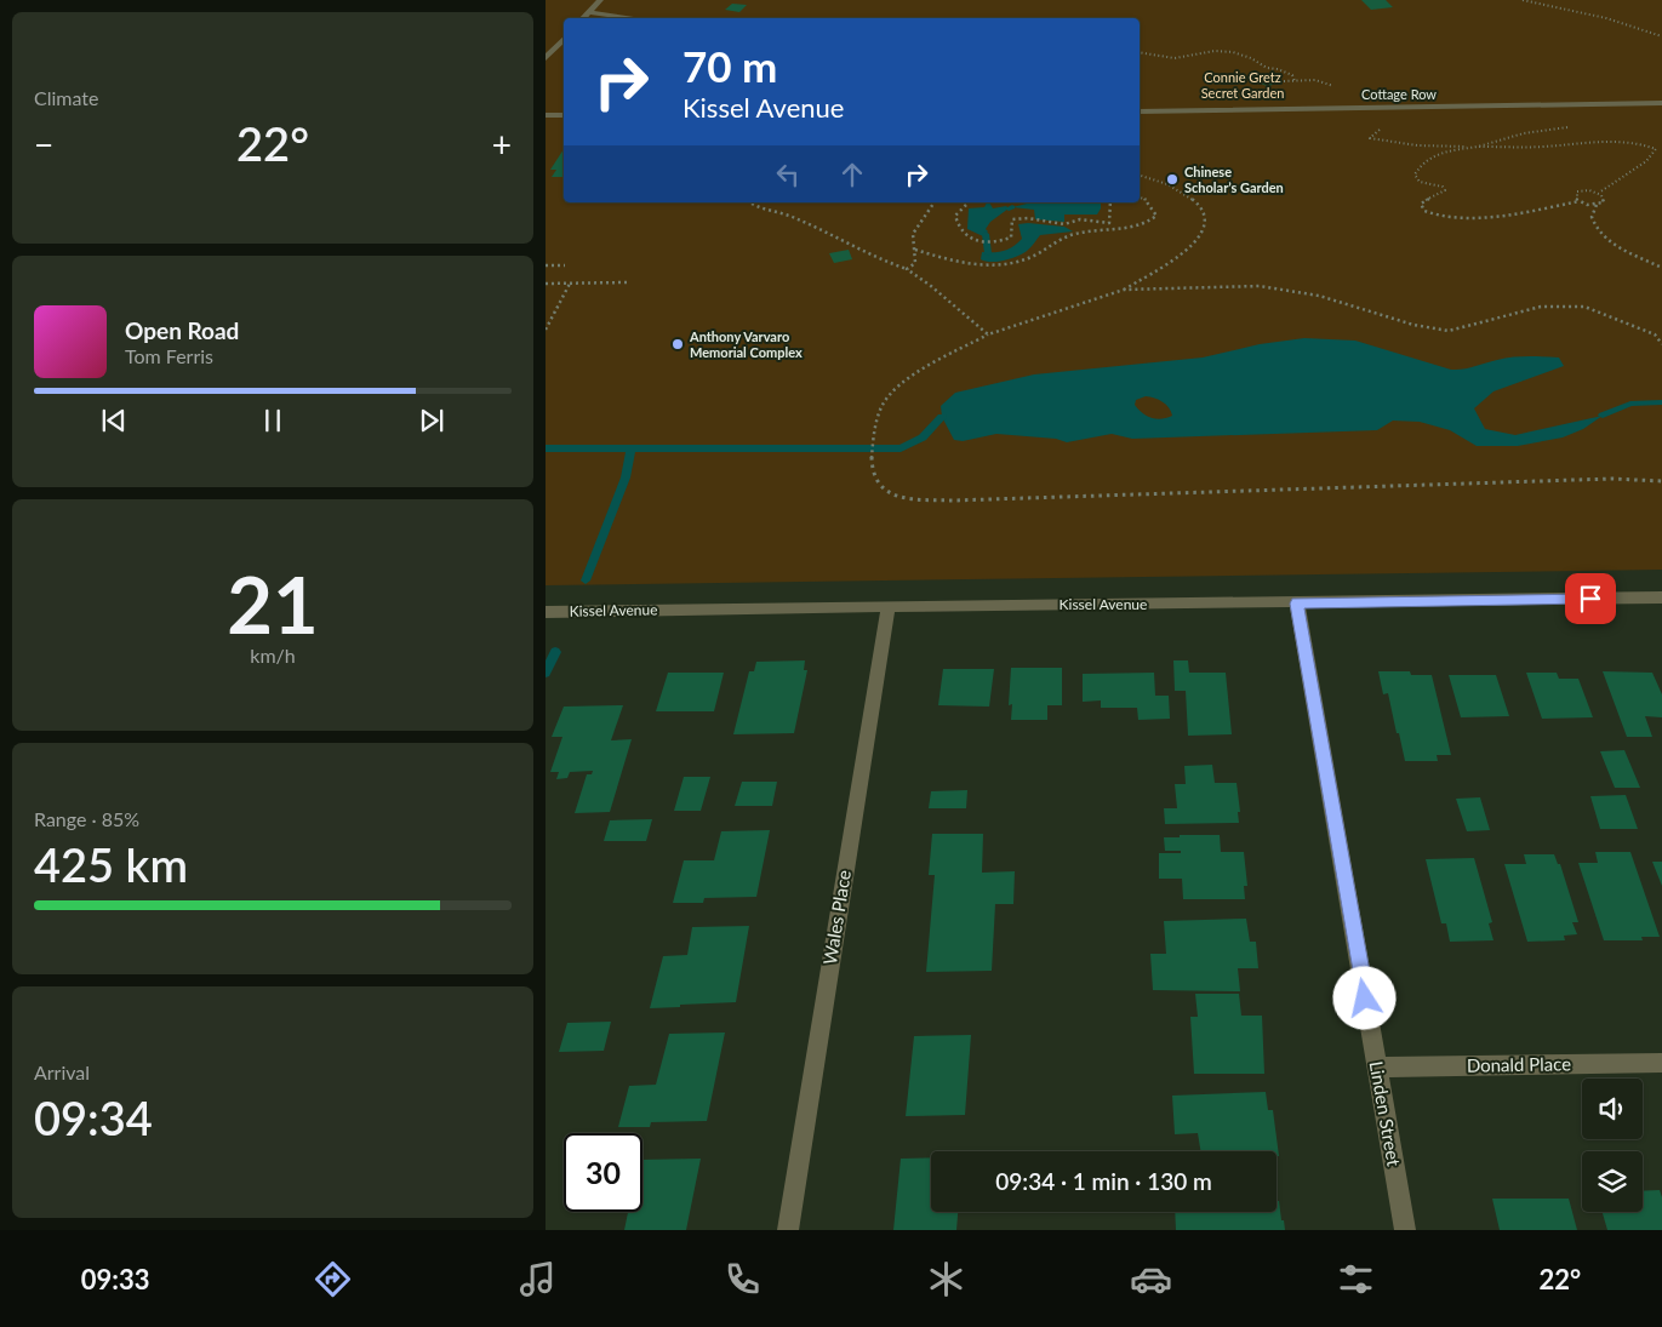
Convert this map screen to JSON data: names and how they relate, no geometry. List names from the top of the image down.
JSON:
{
  "streets": {
    "street": [
      "Kissel Avenue",
      "Wales Place",
      "Donald Place",
      "Linden Street"
    ],
    "lane": ["Cottage Row"]
  },
  "crossings": [
    ["Kissel Avenue", "Wales Place"],
    ["Kissel Avenue", "Linden Street"],
    ["Donald Place", "Linden Street"]
  ],
  "parks": ["Connie Gretz Secret Garden"],
  "places": ["Chinese Scholar’s Garden", "Anthony Varvaro Memorial Complex"],
  "page": {
    "tile": [
      "Climate",
      ["21", "km/h"],
      ["Range · 85%", "425 km"],
      ["Arrival", "09:34"]
    ],
    "turn": ["70 m", "Kissel Avenue"],
    "heat": ["−", "22°", "+"],
    "song": ["Open Road", "Tom Ferris"],
    "limit": "30",
    "trip": "09:34 · 1 min · 130 m",
    "tabs": ["09:33", "22°"]
  }
}
